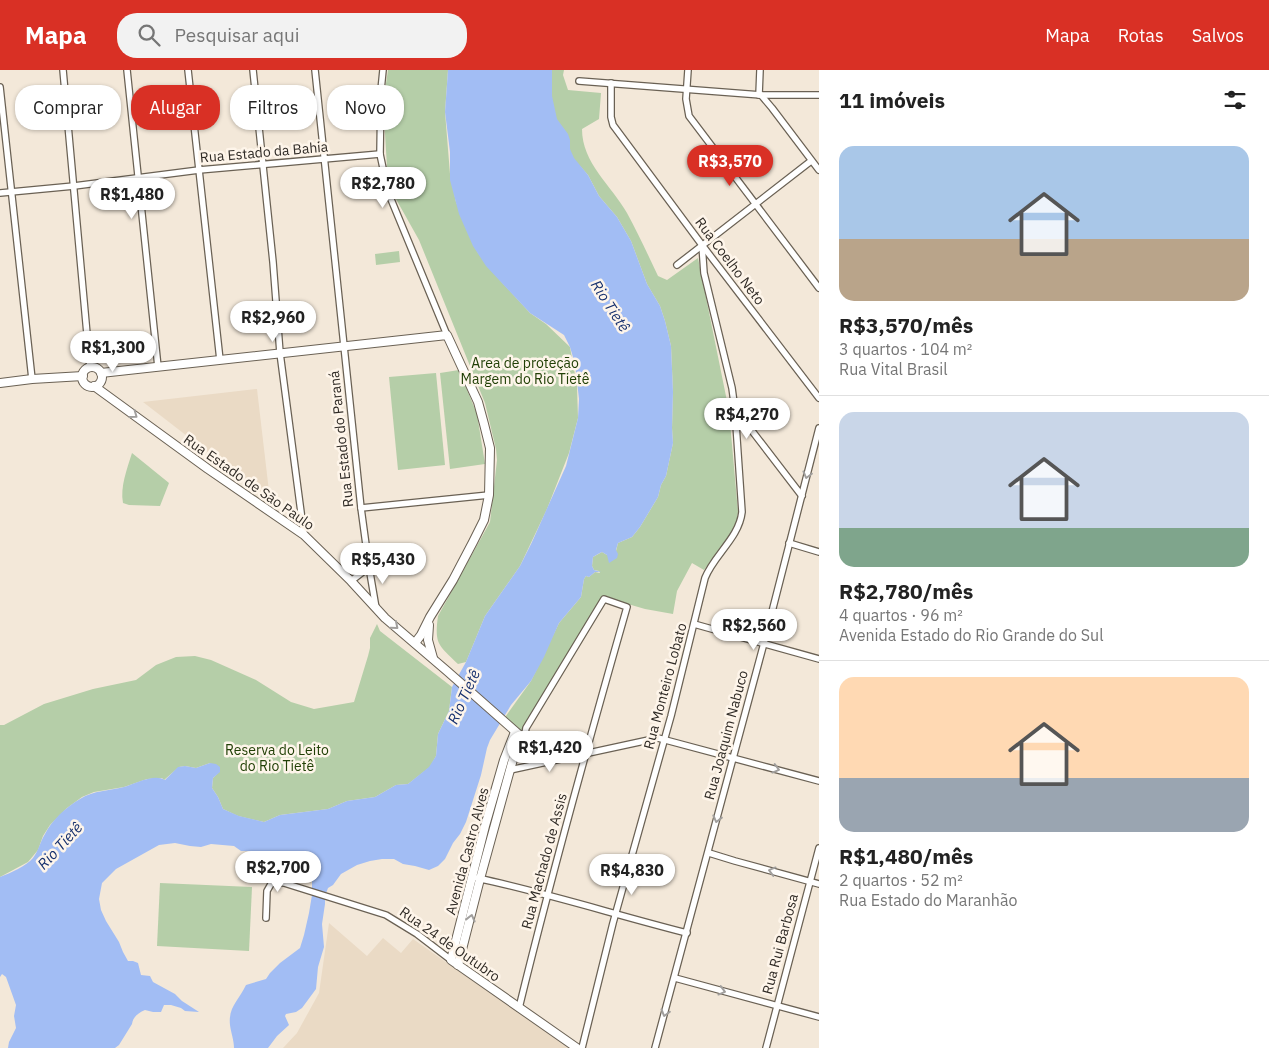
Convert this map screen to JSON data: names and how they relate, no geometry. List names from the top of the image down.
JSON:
{
  "streets": {
    "street": [
      "Rua Estado da Bahia",
      "Rua Coelho Neto",
      "Rua Estado do Paraná",
      "Rua Estado de São Paulo",
      "Rua Monteiro Lobato",
      "Rua Joaquim Nabuco",
      "Avenida Castro Alves",
      "Rua Machado de Assis",
      "Rua 24 de Outubro",
      "Rua Rui Barbosa"
    ]
  },
  "crossings": [
    ["Rua Estado da Bahia", "Rua Estado do Paraná"],
    ["Rua Coelho Neto", "Rua Monteiro Lobato"],
    ["Rua Estado do Paraná", "Rua Estado de São Paulo"],
    ["Rua Estado de São Paulo", "Avenida Castro Alves"],
    ["Avenida Castro Alves", "Rua Machado de Assis"],
    ["Avenida Castro Alves", "Rua 24 de Outubro"],
    ["Rua Machado de Assis", "Rua 24 de Outubro"]
  ],
  "one_way": ["Rua Estado de São Paulo"],
  "water": ["Rio Tietê"],
  "parks": ["Area de proteção Margem do Rio Tietê", "Reserva do Leito do Rio Tietê"],
  "page": {
    "header": "Mapa",
    "search": "Pesquisar aqui",
    "nav": ["Mapa", "Rotas", "Salvos"],
    "heading": "11 imóveis",
    "chip": [
      "Comprar",
      "Alugar",
      "Filtros",
      "Novo"
    ],
    "list": [
      {
        "name": "R$3,570/mês",
        "note": "3 quartos · 104 m² · Rua Vital Brasil"
      },
      {
        "name": "R$2,780/mês",
        "note": "4 quartos · 96 m² · Avenida Estado do Rio Grande do Sul"
      },
      {
        "name": "R$1,480/mês",
        "note": "2 quartos · 52 m² · Rua Estado do Maranhão"
      }
    ],
    "price": [
      "R$3,570",
      "R$2,780",
      "R$1,480",
      "R$2,960",
      "R$1,300",
      "R$4,270",
      "R$5,430",
      "R$2,560",
      "R$1,420",
      "R$2,700",
      "R$4,830"
    ]
  }
}
